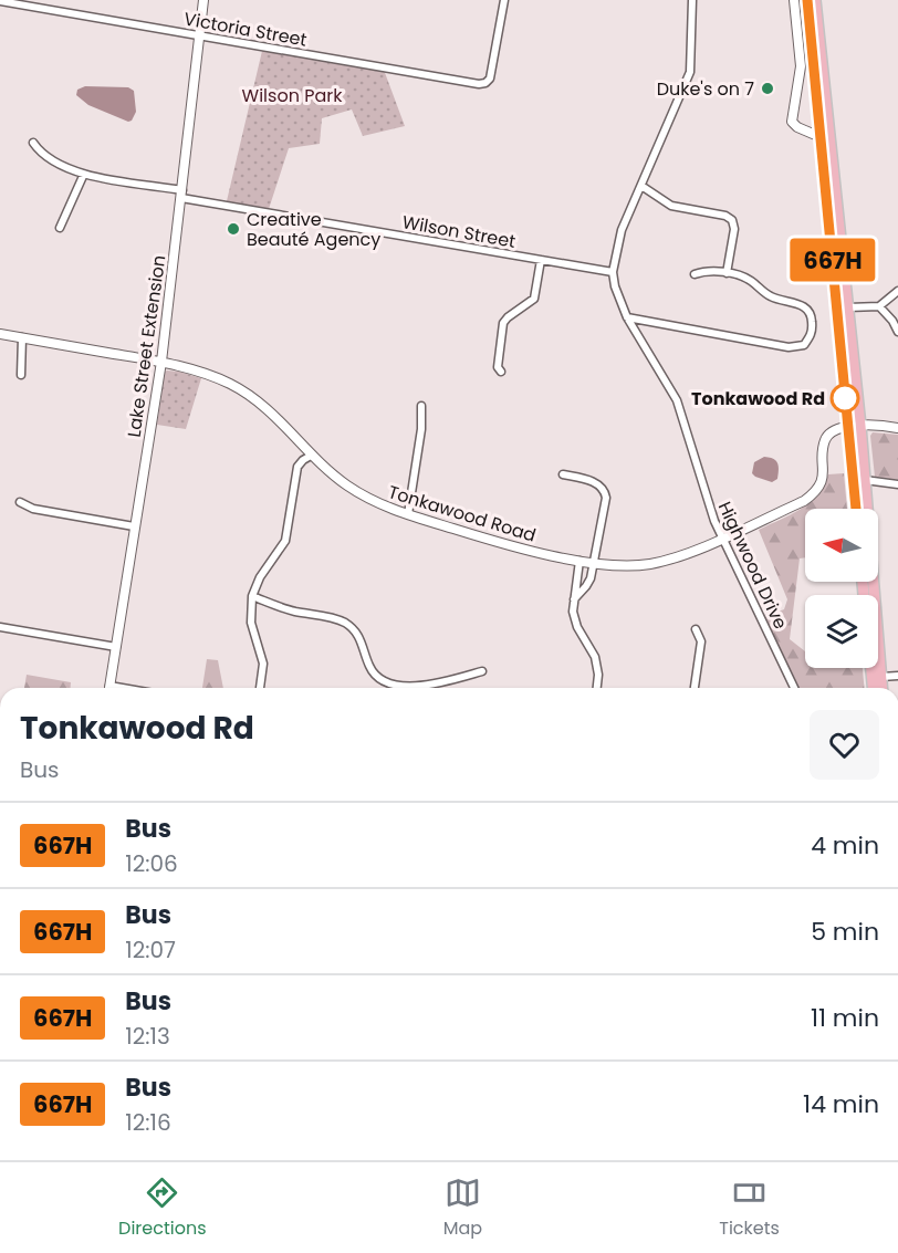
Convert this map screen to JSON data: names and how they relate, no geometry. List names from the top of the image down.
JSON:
{
  "streets": {
    "street": [
      "Victoria Street",
      "Wilson Street",
      "Lake Street Extension",
      "Tonkawood Road",
      "Highwood Drive"
    ]
  },
  "crossings": [
    ["Victoria Street", "Lake Street Extension"],
    ["Wilson Street", "Lake Street Extension"],
    ["Wilson Street", "Highwood Drive"],
    ["Lake Street Extension", "Tonkawood Road"],
    ["Tonkawood Road", "Highwood Drive"]
  ],
  "parks": ["Wilson Park"],
  "places": ["Duke's on 7", "Creative Beauté Agency", "Tonkawood Rd"],
  "lines": ["bus line 667H"],
  "north": "left",
  "page": {
    "on_map": "667H",
    "heading": ["Tonkawood Rd", "Bus"],
    "list": [
      {
        "mark": "667H",
        "name": "Bus",
        "note": "12:06",
        "value": "4 min"
      },
      {
        "mark": "667H",
        "name": "Bus",
        "note": "12:07",
        "value": "5 min"
      },
      {
        "mark": "667H",
        "name": "Bus",
        "note": "12:13",
        "value": "11 min"
      },
      {
        "mark": "667H",
        "name": "Bus",
        "note": "12:16",
        "value": "14 min"
      }
    ],
    "tabs": ["Directions", "Map", "Tickets"]
  }
}
